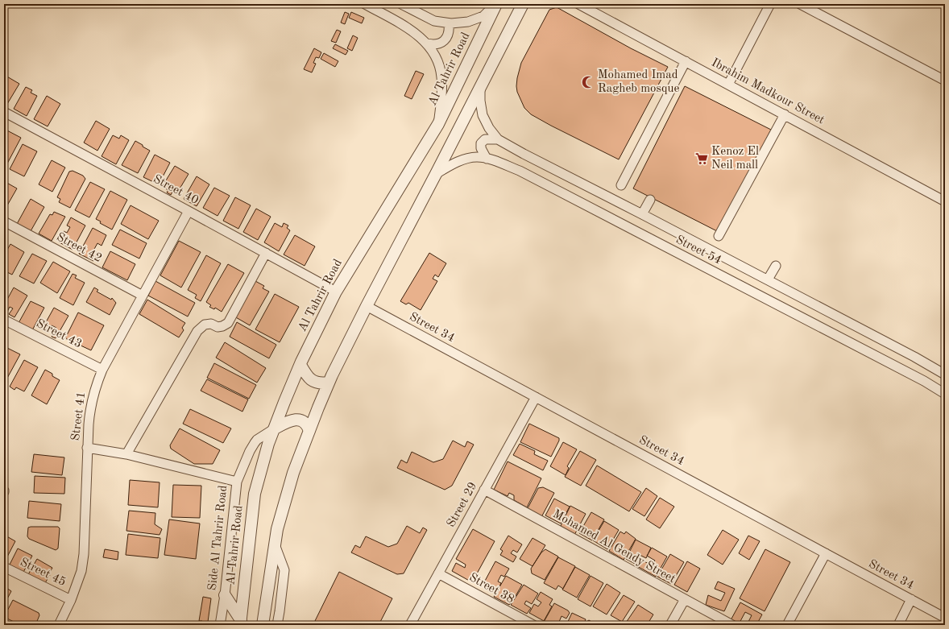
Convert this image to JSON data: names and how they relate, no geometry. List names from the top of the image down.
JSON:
{
  "streets": {
    "street": [
      "Al Tahrir Road",
      "Ibrahim Madkour Street",
      "Street 40",
      "Street 42",
      "Street 54",
      "Street 34",
      "Street 43",
      "Street 41",
      "Street 29",
      "Side Al Tahrir Road",
      "Mohamed Al Gendy Street",
      "Street 45",
      "Street 38"
    ]
  },
  "crossings": [
    ["Al Tahrir Road", "Street 40"],
    ["Al Tahrir Road", "Side Al Tahrir Road"],
    ["Street 40", "Street 41"],
    ["Street 42", "Street 41"],
    ["Street 34", "Street 29"],
    ["Street 43", "Street 41"],
    ["Street 41", "Street 45"],
    ["Street 29", "Mohamed Al Gendy Street"],
    ["Street 29", "Street 38"]
  ],
  "places": {
    "mosque": ["Mohamed Imad Ragheb mosque"],
    "supermarket": ["Kenoz El Neil mall"]
  }
}
